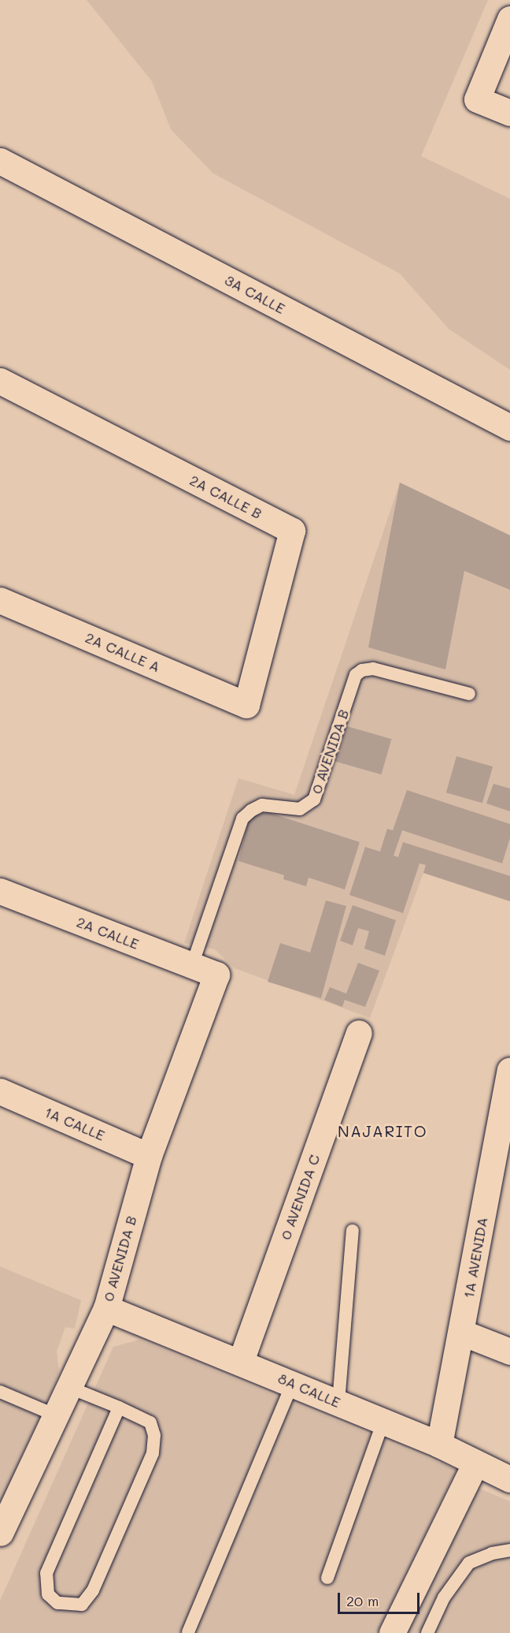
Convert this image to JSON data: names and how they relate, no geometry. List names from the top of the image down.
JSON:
{
  "streets": {
    "street": [
      "3A CALLE",
      "2A CALLE B",
      "2A CALLE A",
      "0 AVENIDA B",
      "2A CALLE",
      "1A CALLE",
      "0 AVENIDA C",
      "1A AVENIDA",
      "8A CALLE"
    ]
  },
  "crossings": [
    ["2A CALLE B", "2A CALLE A"],
    ["0 AVENIDA B", "2A CALLE"],
    ["0 AVENIDA B", "1A CALLE"],
    ["0 AVENIDA B", "8A CALLE"],
    ["0 AVENIDA C", "8A CALLE"],
    ["1A AVENIDA", "8A CALLE"]
  ],
  "districts": ["NAJARITO"],
  "scale_bar": "20 m"
}
